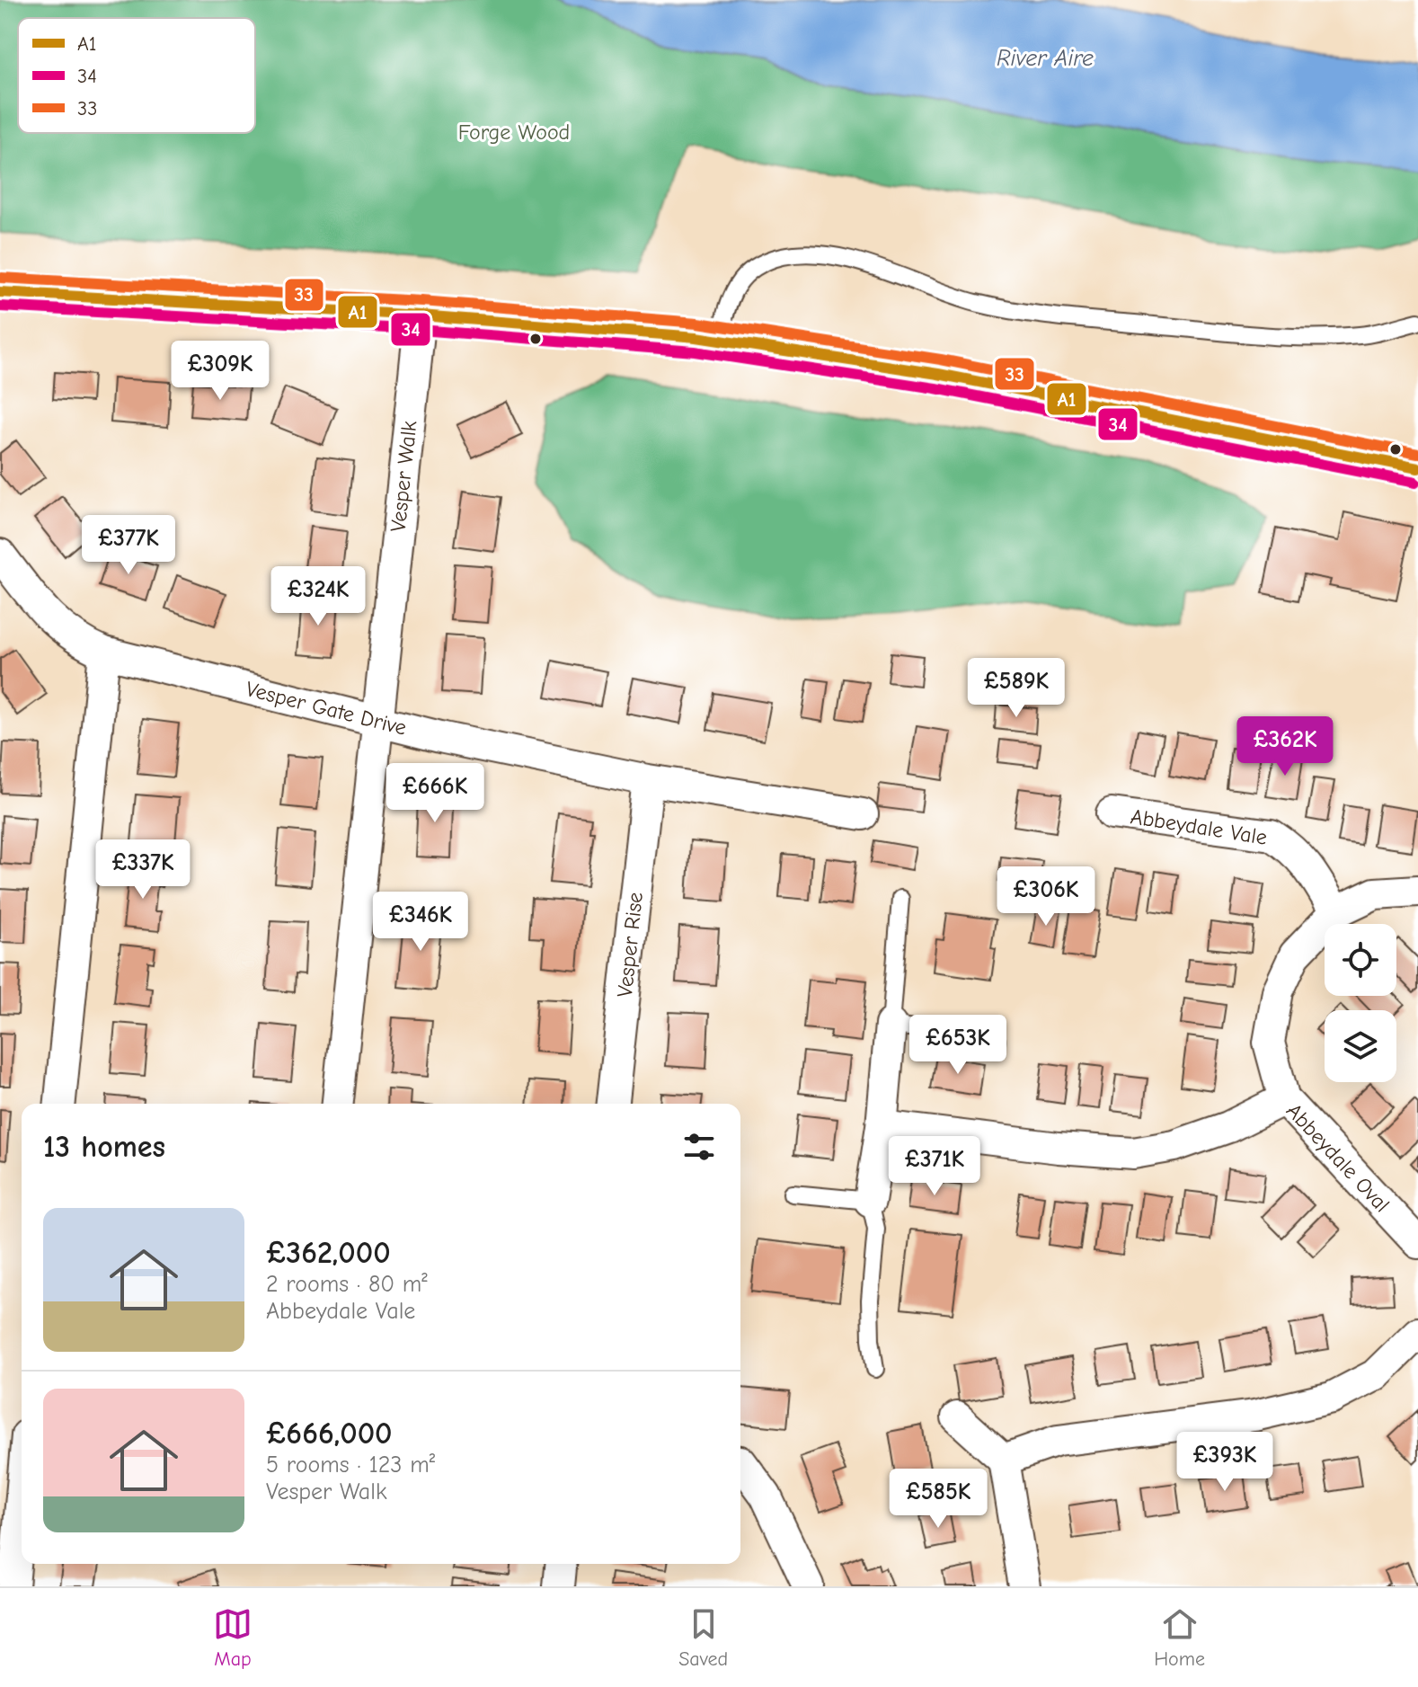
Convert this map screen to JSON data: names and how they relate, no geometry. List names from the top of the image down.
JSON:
{
  "streets": {
    "street": [
      "Vesper Walk",
      "Vesper Gate Drive",
      "Abbeydale Vale",
      "Vesper Rise",
      "Abbeydale Oval"
    ]
  },
  "crossings": [
    ["Vesper Walk", "Vesper Gate Drive"],
    ["Vesper Gate Drive", "Vesper Rise"],
    ["Abbeydale Vale", "Abbeydale Oval"]
  ],
  "water": ["River Aire"],
  "parks": ["Forge Wood"],
  "lines": ["transit line 33", "transit line A1", "transit line 34"],
  "legend": ["A1", "34", "33"],
  "page": {
    "price": [
      "£309K",
      "£377K",
      "£324K",
      "£589K",
      "£362K",
      "£666K",
      "£337K",
      "£306K",
      "£346K",
      "£653K",
      "£371K",
      "£393K",
      "£585K"
    ],
    "heading": "13 homes",
    "list": [
      {
        "name": "£362,000",
        "note": "2 rooms · 80 m² · Abbeydale Vale"
      },
      {
        "name": "£666,000",
        "note": "5 rooms · 123 m² · Vesper Walk"
      }
    ],
    "tabs": ["Map", "Saved", "Home"]
  }
}
